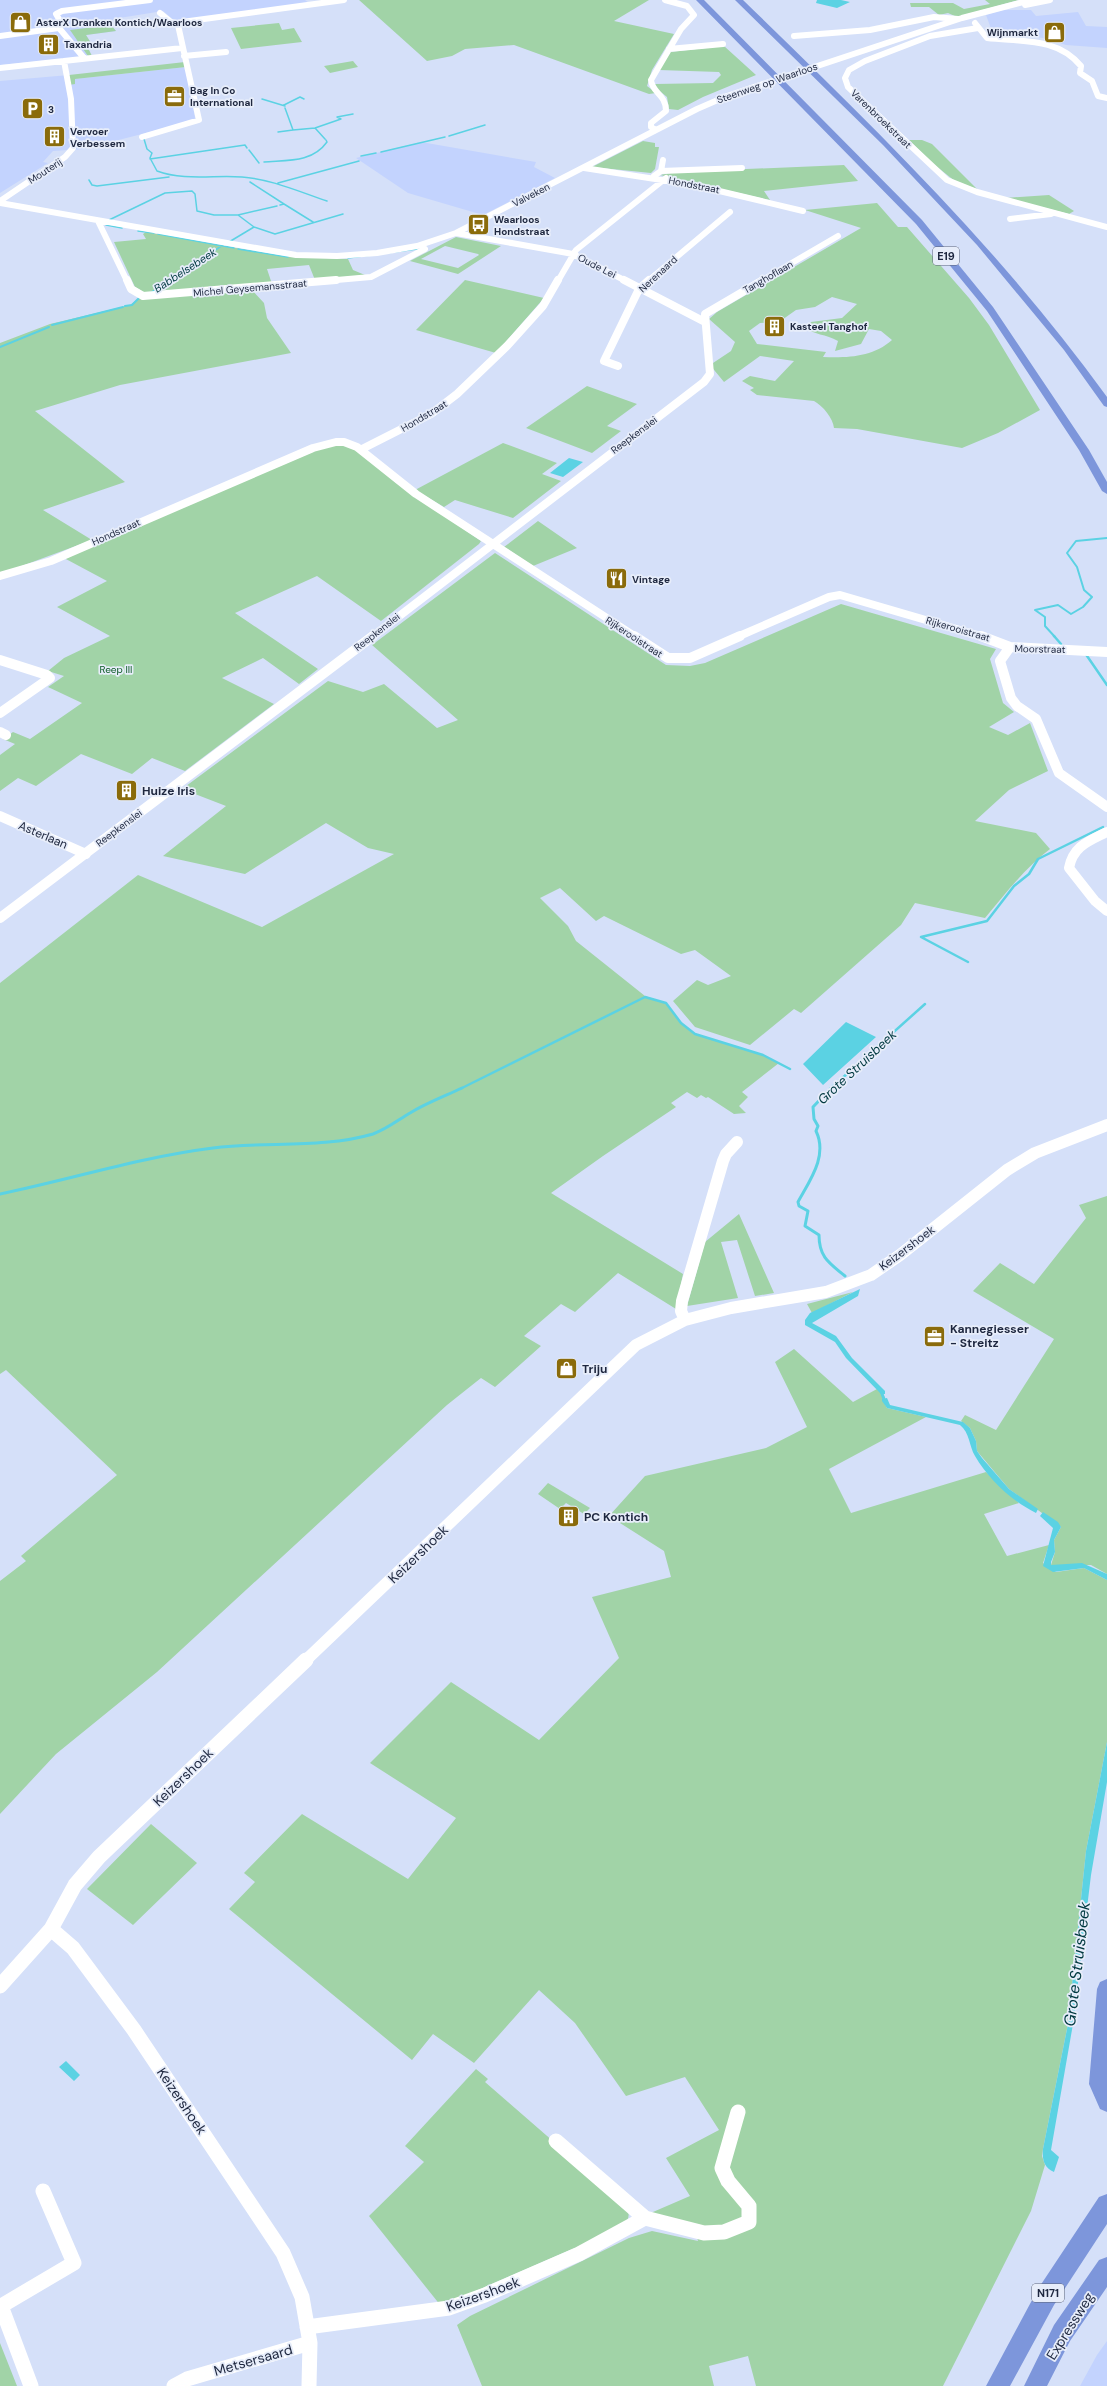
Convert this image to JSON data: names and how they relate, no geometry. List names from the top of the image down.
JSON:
{
  "streets": {
    "highway": ["E19", "N171", "Expressweg"],
    "street": [
      "Steenweg op Waarloos",
      "Varenbroekstraat",
      "Mouterij",
      "Hondstraat",
      "Valveken",
      "Oude Lei",
      "Nerenaard",
      "Tanghoflaan",
      "Michel Geysemansstraat",
      "Reepkenslei",
      "Rijkerooistraat",
      "Moorstraat",
      "Asterlaan",
      "Keizershoek",
      "Metsersaard"
    ]
  },
  "crossings": [
    ["Steenweg op Waarloos", "Valveken"],
    ["Mouterij", "Michel Geysemansstraat"],
    ["Hondstraat", "Oude Lei"],
    ["Hondstraat", "Rijkerooistraat"],
    ["Valveken", "Oude Lei"],
    ["Valveken", "Michel Geysemansstraat"],
    ["Oude Lei", "Nerenaard"],
    ["Oude Lei", "Tanghoflaan"],
    ["Oude Lei", "Michel Geysemansstraat"],
    ["Oude Lei", "Reepkenslei"],
    ["Tanghoflaan", "Reepkenslei"],
    ["Reepkenslei", "Rijkerooistraat"],
    ["Reepkenslei", "Asterlaan"],
    ["Rijkerooistraat", "Moorstraat"],
    ["Keizershoek", "Metsersaard"]
  ],
  "water": ["Babbelsebeek", "Grote Struisbeek"],
  "parks": ["Reep III"],
  "places": {
    "shop": ["AsterX Dranken Kontich/Waarloos", "Wijnmarkt", "Triju"],
    "building": [
      "Taxandria",
      "Vervoer Verbessem",
      "Kasteel Tanghof",
      "Huize Iris",
      "PC Kontich"
    ],
    "office": ["Bag In Co International", "Kannegiesser - Streitz"],
    "parking": ["3"],
    "bus stop": ["Waarloos Hondstraat"],
    "restaurant": ["Vintage"]
  }
}
